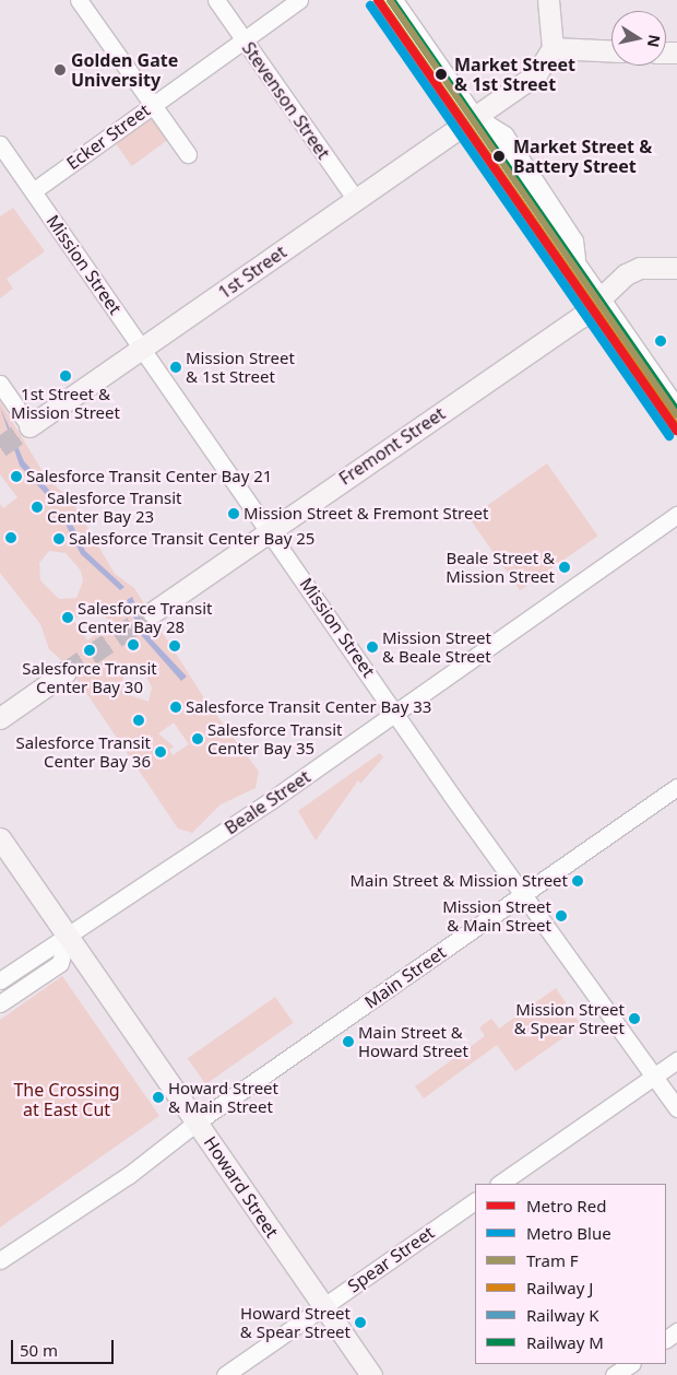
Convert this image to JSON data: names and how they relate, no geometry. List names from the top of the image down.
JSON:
{
  "streets": {
    "main road": ["1st Street", "Fremont Street", "Howard Street"],
    "street": [
      "Stevenson Street",
      "Ecker Street",
      "Mission Street",
      "Beale Street",
      "Main Street",
      "Spear Street"
    ]
  },
  "crossings": [
    ["Stevenson Street", "1st Street"],
    ["Ecker Street", "Mission Street"],
    ["Mission Street", "1st Street"],
    ["Mission Street", "Fremont Street"],
    ["Mission Street", "Beale Street"],
    ["Mission Street", "Main Street"],
    ["Beale Street", "Howard Street"],
    ["Main Street", "Howard Street"],
    ["Howard Street", "Spear Street"]
  ],
  "parks": ["The Crossing at East Cut"],
  "places": [
    "Golden Gate University",
    "Market Street & 1st Street",
    "Market Street & Battery Street",
    "Mission Street & 1st Street",
    "1st Street & Mission Street",
    "Salesforce Transit Center Bay 21",
    "Salesforce Transit Center Bay 23",
    "Mission Street & Fremont Street",
    "Salesforce Transit Center Bay 25",
    "Beale Street & Mission Street",
    "Salesforce Transit Center Bay 28",
    "Mission Street & Beale Street",
    "Salesforce Transit Center Bay 30",
    "Salesforce Transit Center Bay 33",
    "Salesforce Transit Center Bay 35",
    "Salesforce Transit Center Bay 36",
    "Main Street & Mission Street",
    "Mission Street & Main Street",
    "Mission Street & Spear Street",
    "Main Street & Howard Street",
    "Howard Street & Main Street",
    "Howard Street & Spear Street"
  ],
  "lines": [
    "metro line Red",
    "tram line F",
    "rail line J",
    "rail line M",
    "metro line Blue",
    "rail line K"
  ],
  "legend": [
    "Metro Red",
    "Metro Blue",
    "Tram F",
    "Railway J",
    "Railway K",
    "Railway M"
  ],
  "scale_bar": "50 m",
  "north": "right"
}
